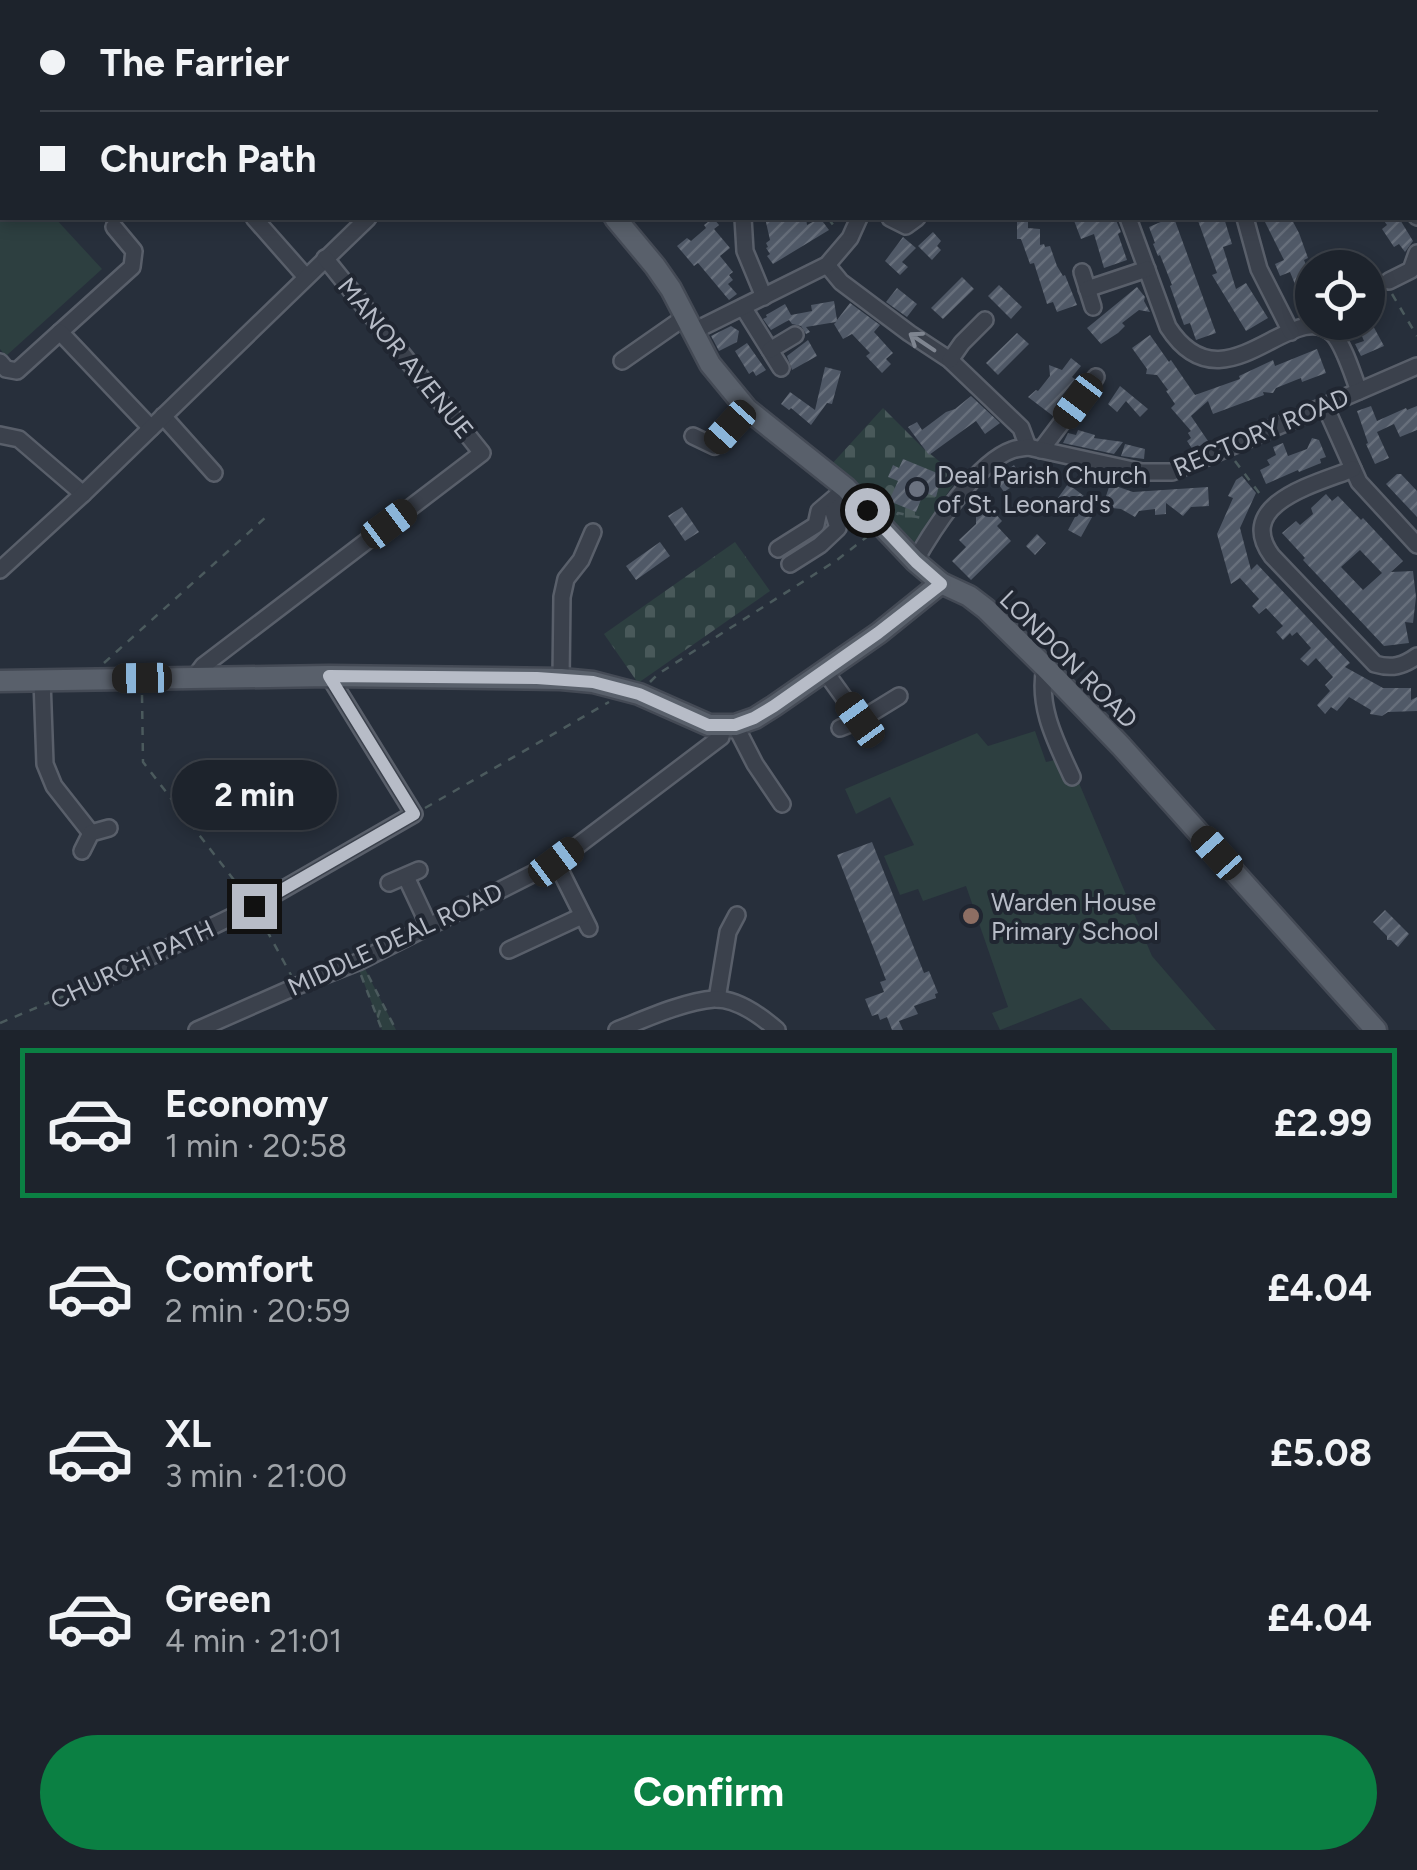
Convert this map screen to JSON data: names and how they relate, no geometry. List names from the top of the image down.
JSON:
{
  "streets": {
    "main road": ["LONDON ROAD"],
    "street": [
      "MANOR AVENUE",
      "RECTORY ROAD",
      "MIDDLE DEAL ROAD",
      "CHURCH PATH"
    ]
  },
  "places": ["Deal Parish Church of St. Leonard's", "Warden House Primary School"],
  "page": {
    "banner": ["The Farrier", "Church Path"],
    "bubble": "2 min",
    "list": [
      {
        "name": "Economy",
        "note": "1 min · 20:58",
        "value": "£2.99"
      },
      {
        "name": "Comfort",
        "note": "2 min · 20:59",
        "value": "£4.04"
      },
      {
        "name": "XL",
        "note": "3 min · 21:00",
        "value": "£5.08"
      },
      {
        "name": "Green",
        "note": "4 min · 21:01",
        "value": "£4.04"
      }
    ],
    "buttons": "Confirm"
  }
}
